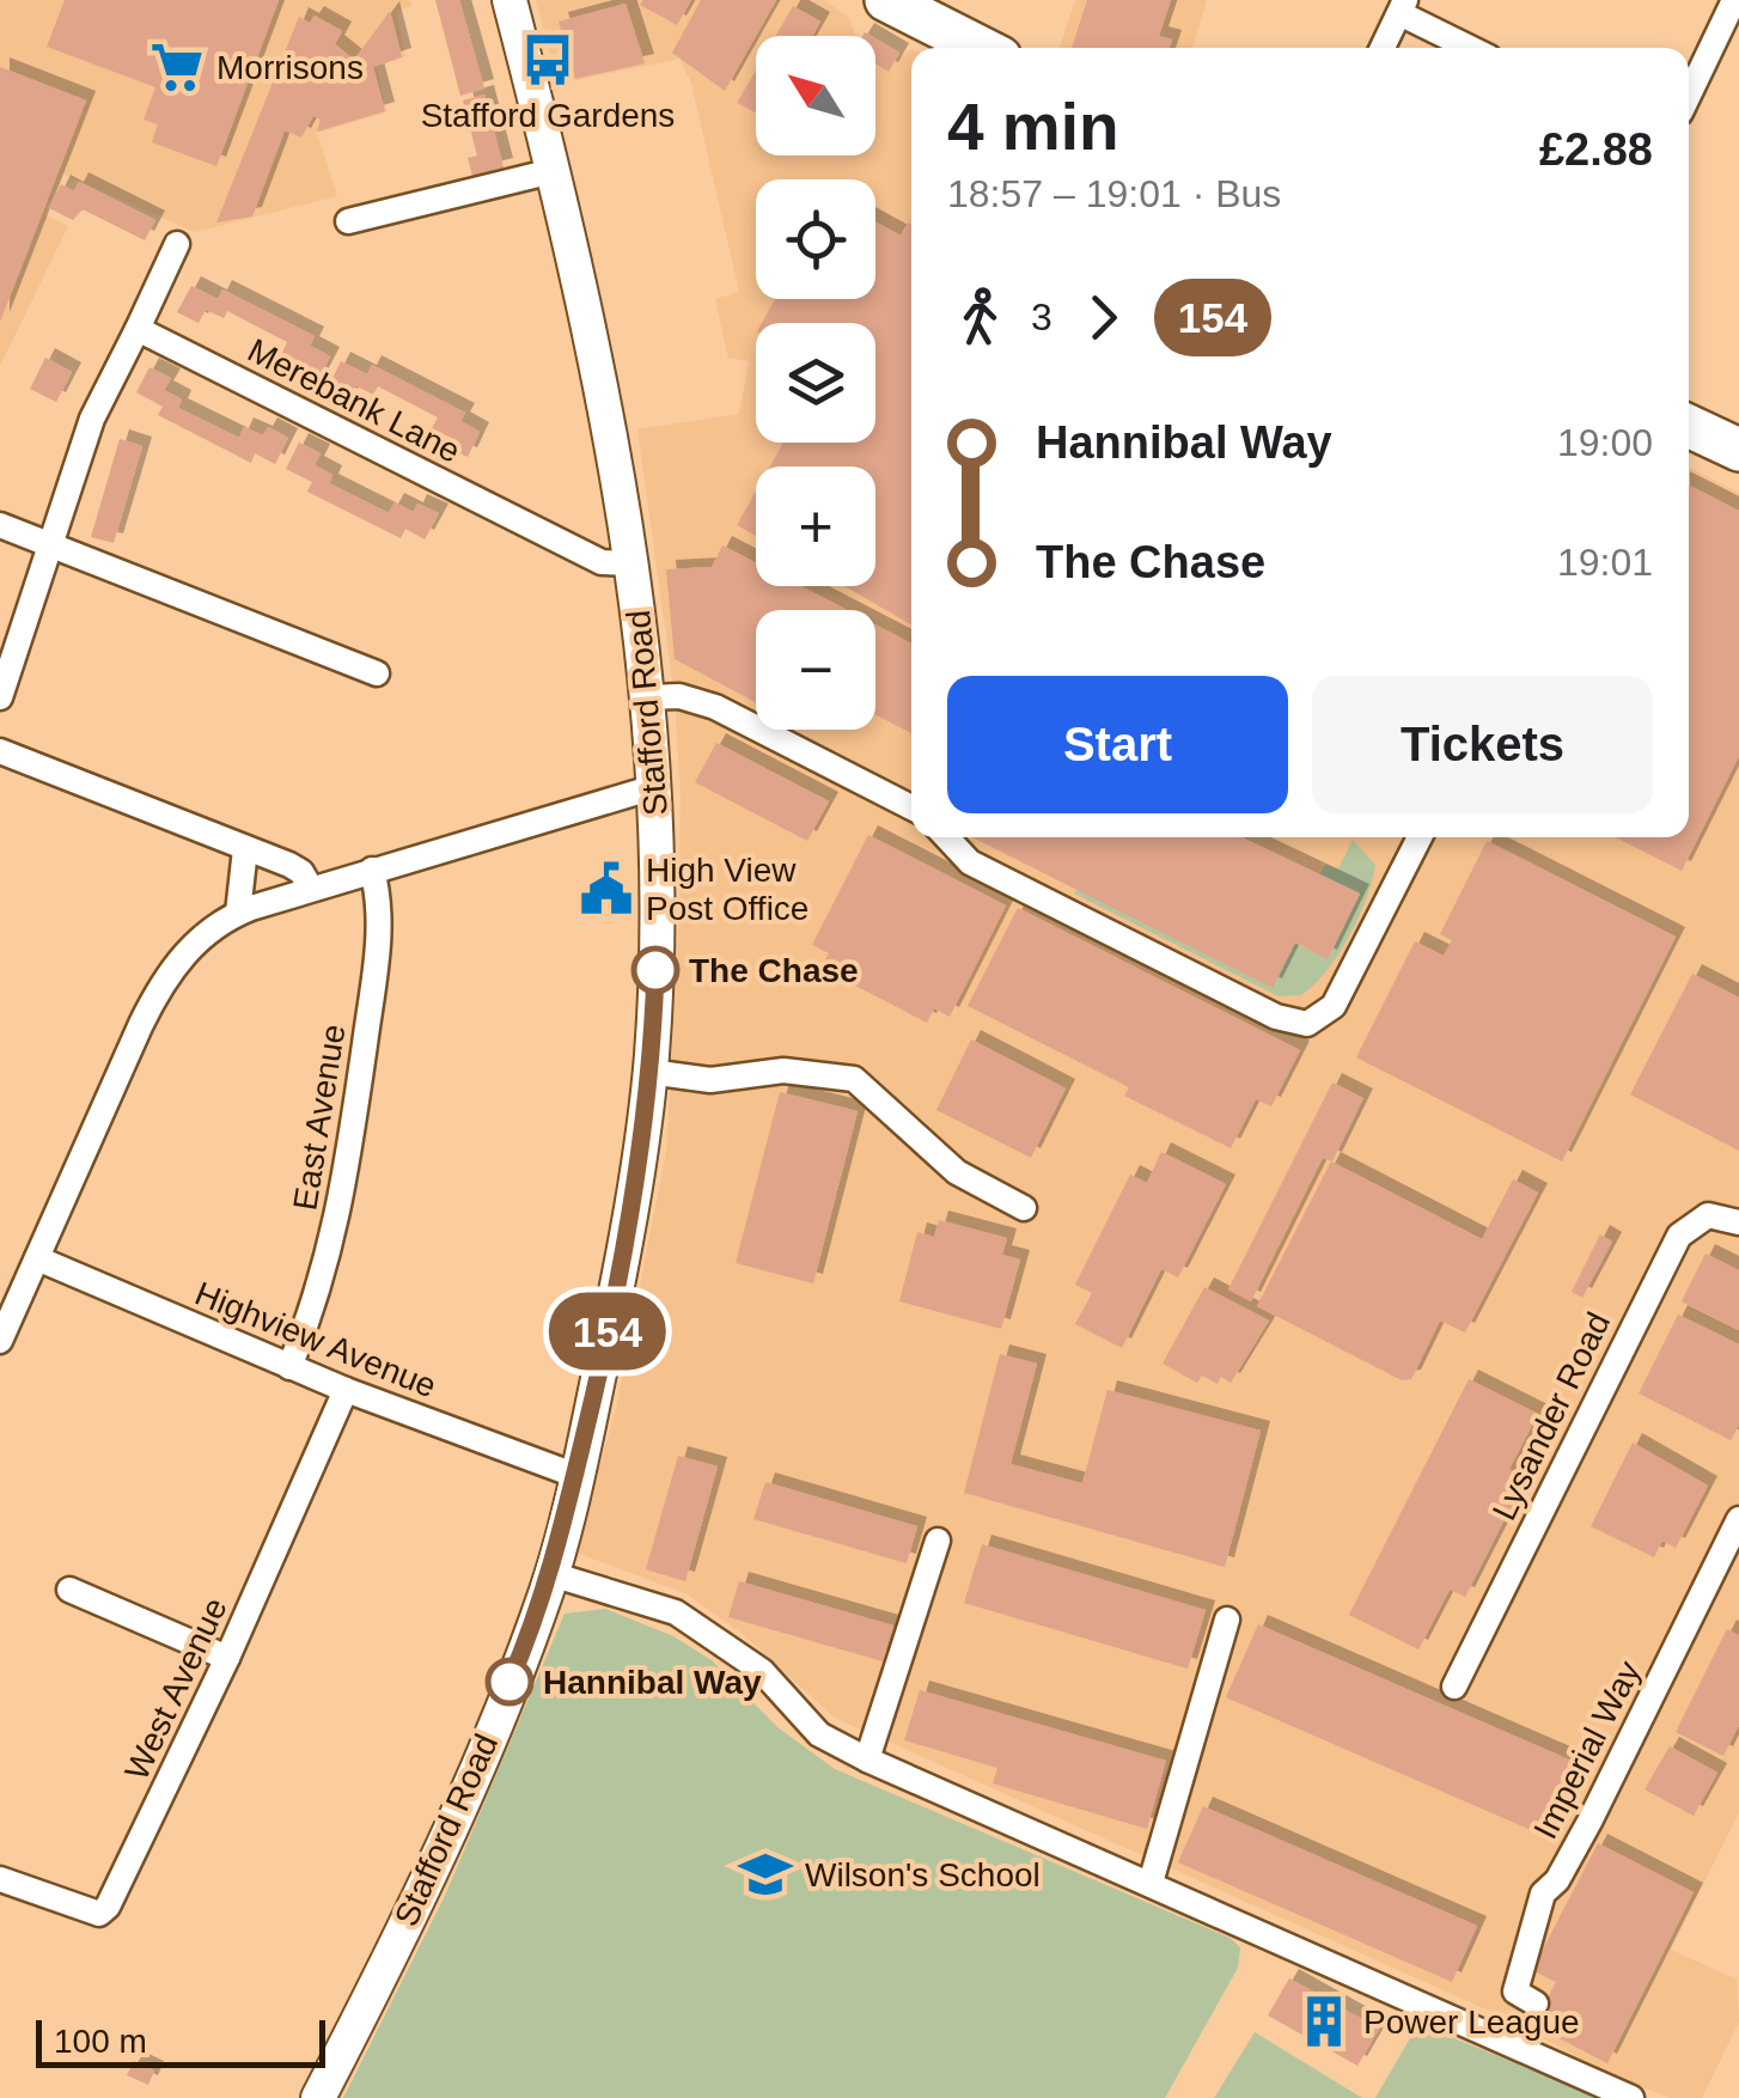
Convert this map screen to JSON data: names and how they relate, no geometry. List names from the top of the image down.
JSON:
{
  "streets": {
    "main road": ["Stafford Road"],
    "street": [
      "Merebank Lane",
      "East Avenue",
      "Highview Avenue",
      "Lysander Road",
      "West Avenue",
      "Imperial Way"
    ]
  },
  "crossings": [
    ["Merebank Lane", "Stafford Road"],
    ["Stafford Road", "Highview Avenue"],
    ["East Avenue", "Highview Avenue"],
    ["Highview Avenue", "West Avenue"]
  ],
  "places": {
    "bus stop": ["Stafford Gardens"],
    "supermarket": ["Morrisons"],
    "public building": ["High View Post Office"],
    "other": ["The Chase", "Hannibal Way"],
    "school or university": ["Wilson's School"],
    "building": ["Power League"]
  },
  "lines": ["bus line 154"],
  "scale_bar": "100 m",
  "north": "top left",
  "page": {
    "on_map": "154",
    "map_buttons": ["+", "−"],
    "heading": ["4 min", "18:57 – 19:01 · Bus", "£2.88"],
    "legs": ["3", "154"],
    "list": [
      {
        "name": "Hannibal Way",
        "value": "19:00"
      },
      {
        "name": "The Chase",
        "value": "19:01"
      }
    ],
    "buttons": ["Start", "Tickets"],
    "scale": "100 m"
  }
}
